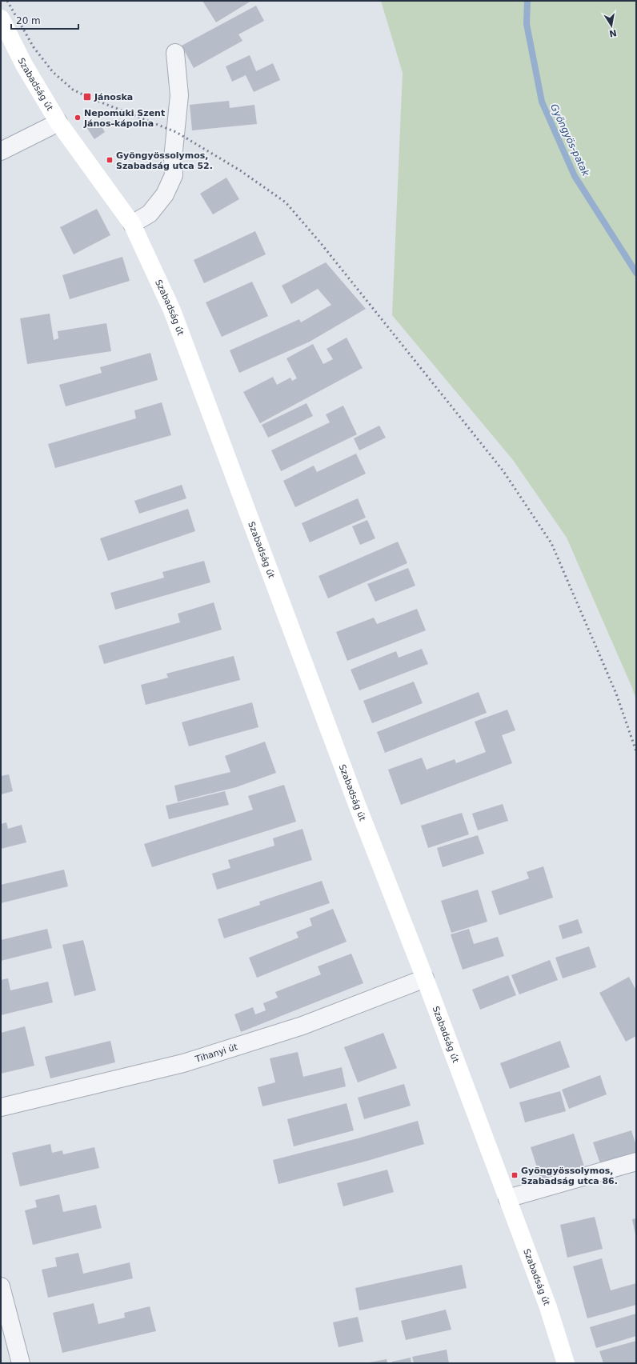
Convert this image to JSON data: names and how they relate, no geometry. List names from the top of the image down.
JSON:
{
  "streets": {
    "street": ["Szabadság út", "Tihanyi út"]
  },
  "crossings": [
    ["Szabadság út", "Tihanyi út"]
  ],
  "water": ["Gyöngyös-patak"],
  "places": {
    "transit": ["Jánoska", "Gyöngyössolymos, Szabadság utca 52.", "Gyöngyössolymos, Szabadság utca 86."],
    "other": ["Nepomuki Szent János-kápolna"]
  },
  "scale_bar": "20 m",
  "north": "bottom"
}
